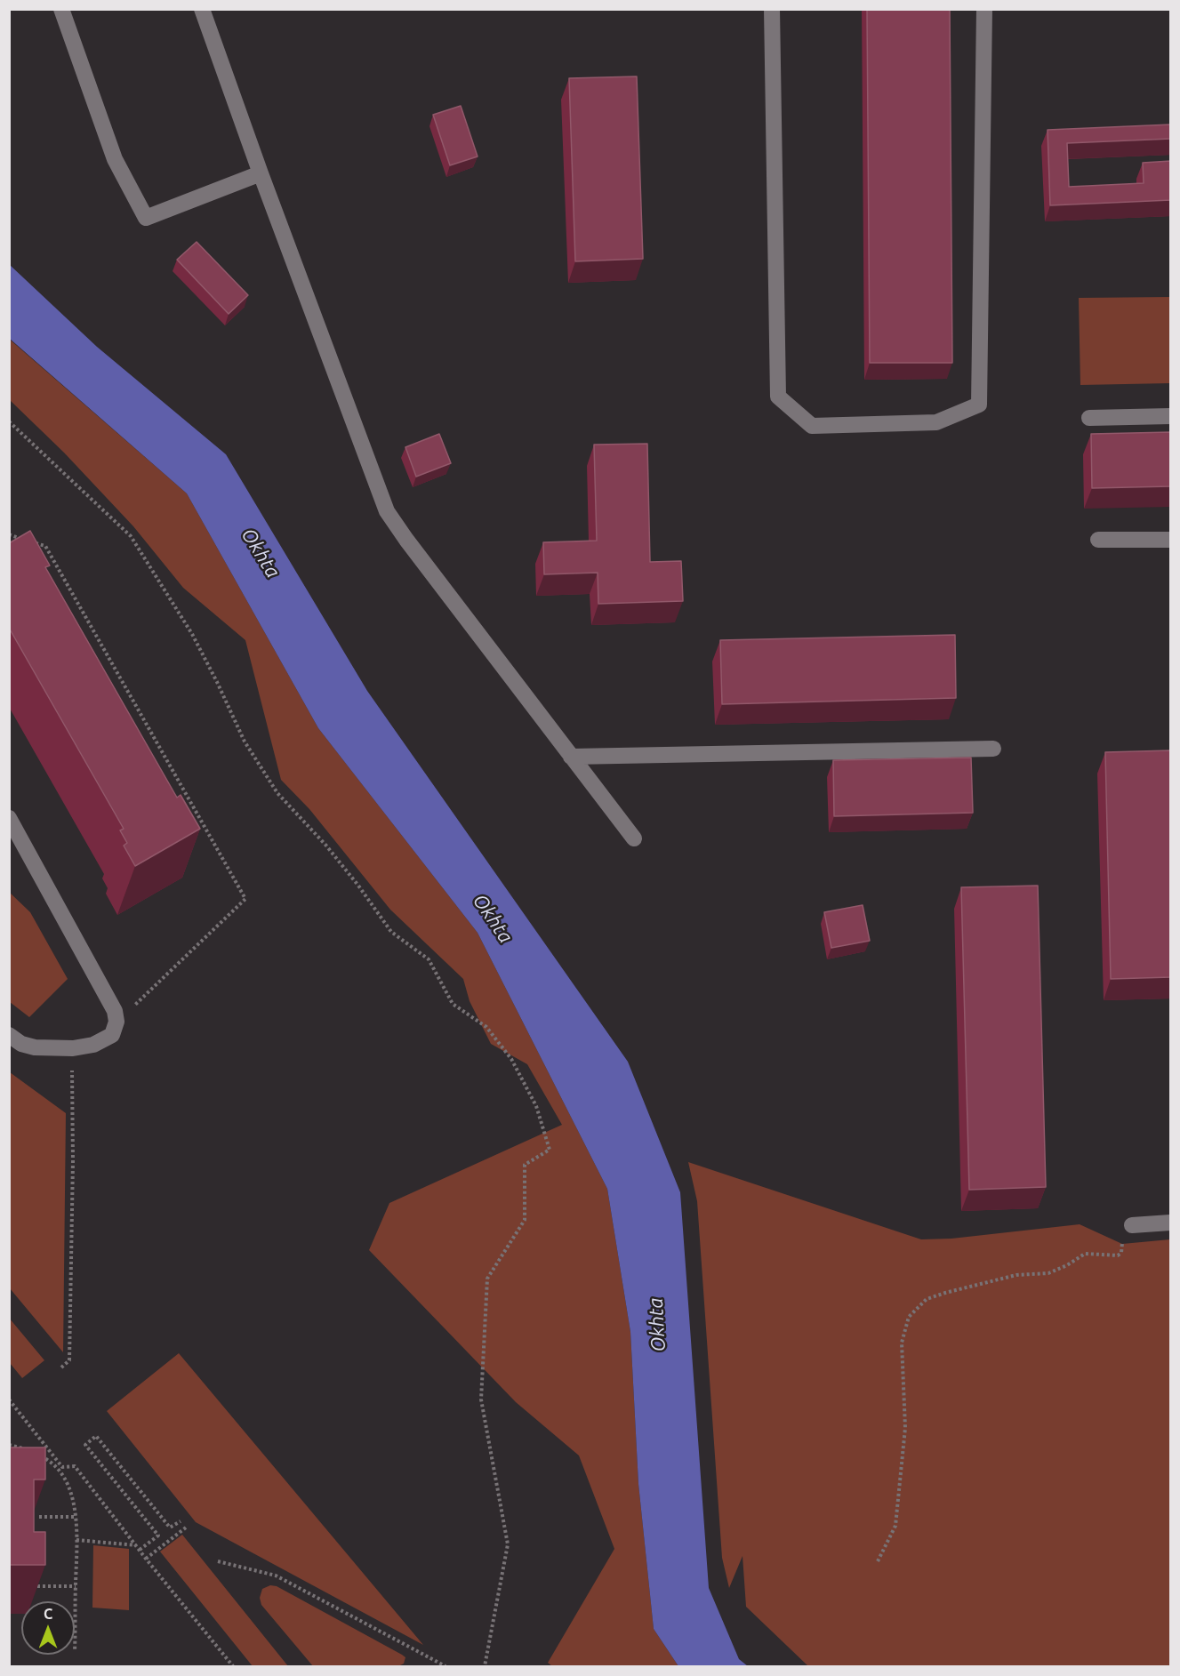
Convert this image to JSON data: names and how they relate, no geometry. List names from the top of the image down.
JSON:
{
  "water": ["Okhta"],
  "north": "top"
}
